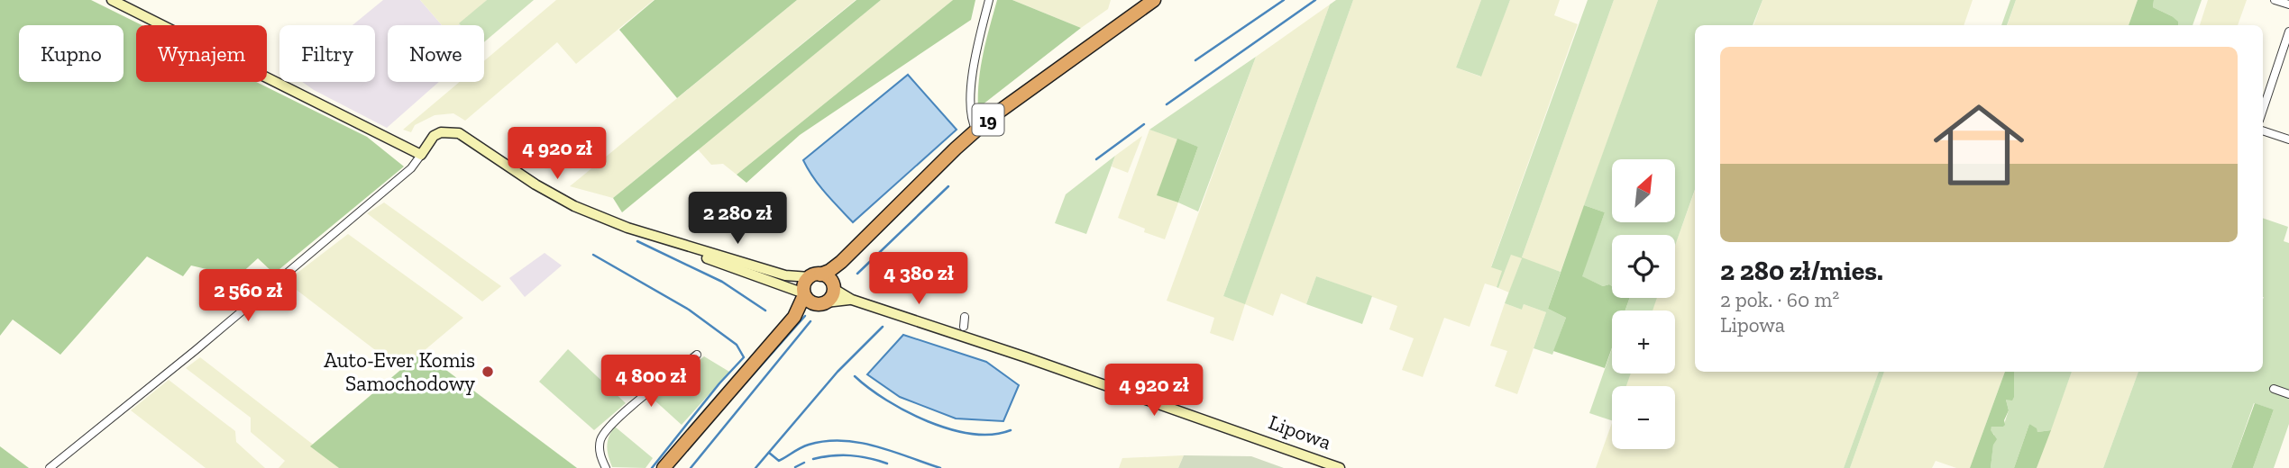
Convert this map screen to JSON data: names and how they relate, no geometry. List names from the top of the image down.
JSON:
{
  "streets": {
    "highway": ["19"],
    "main road": ["Lipowa"]
  },
  "crossings": [
    ["19", "Lipowa"]
  ],
  "places": ["Auto-Ever Komis Samochodowy"],
  "north": "top right",
  "page": {
    "chip": [
      "Kupno",
      "Wynajem",
      "Filtry",
      "Nowe"
    ],
    "list": [
      {
        "name": "2 280 zł/mies.",
        "note": "2 pok. · 60 m² · Lipowa"
      }
    ],
    "price": [
      "4 920 zł",
      "2 280 zł",
      "4 380 zł",
      "2 560 zł",
      "4 800 zł",
      "4 920 zł"
    ],
    "map_buttons": ["+", "−"]
  }
}
